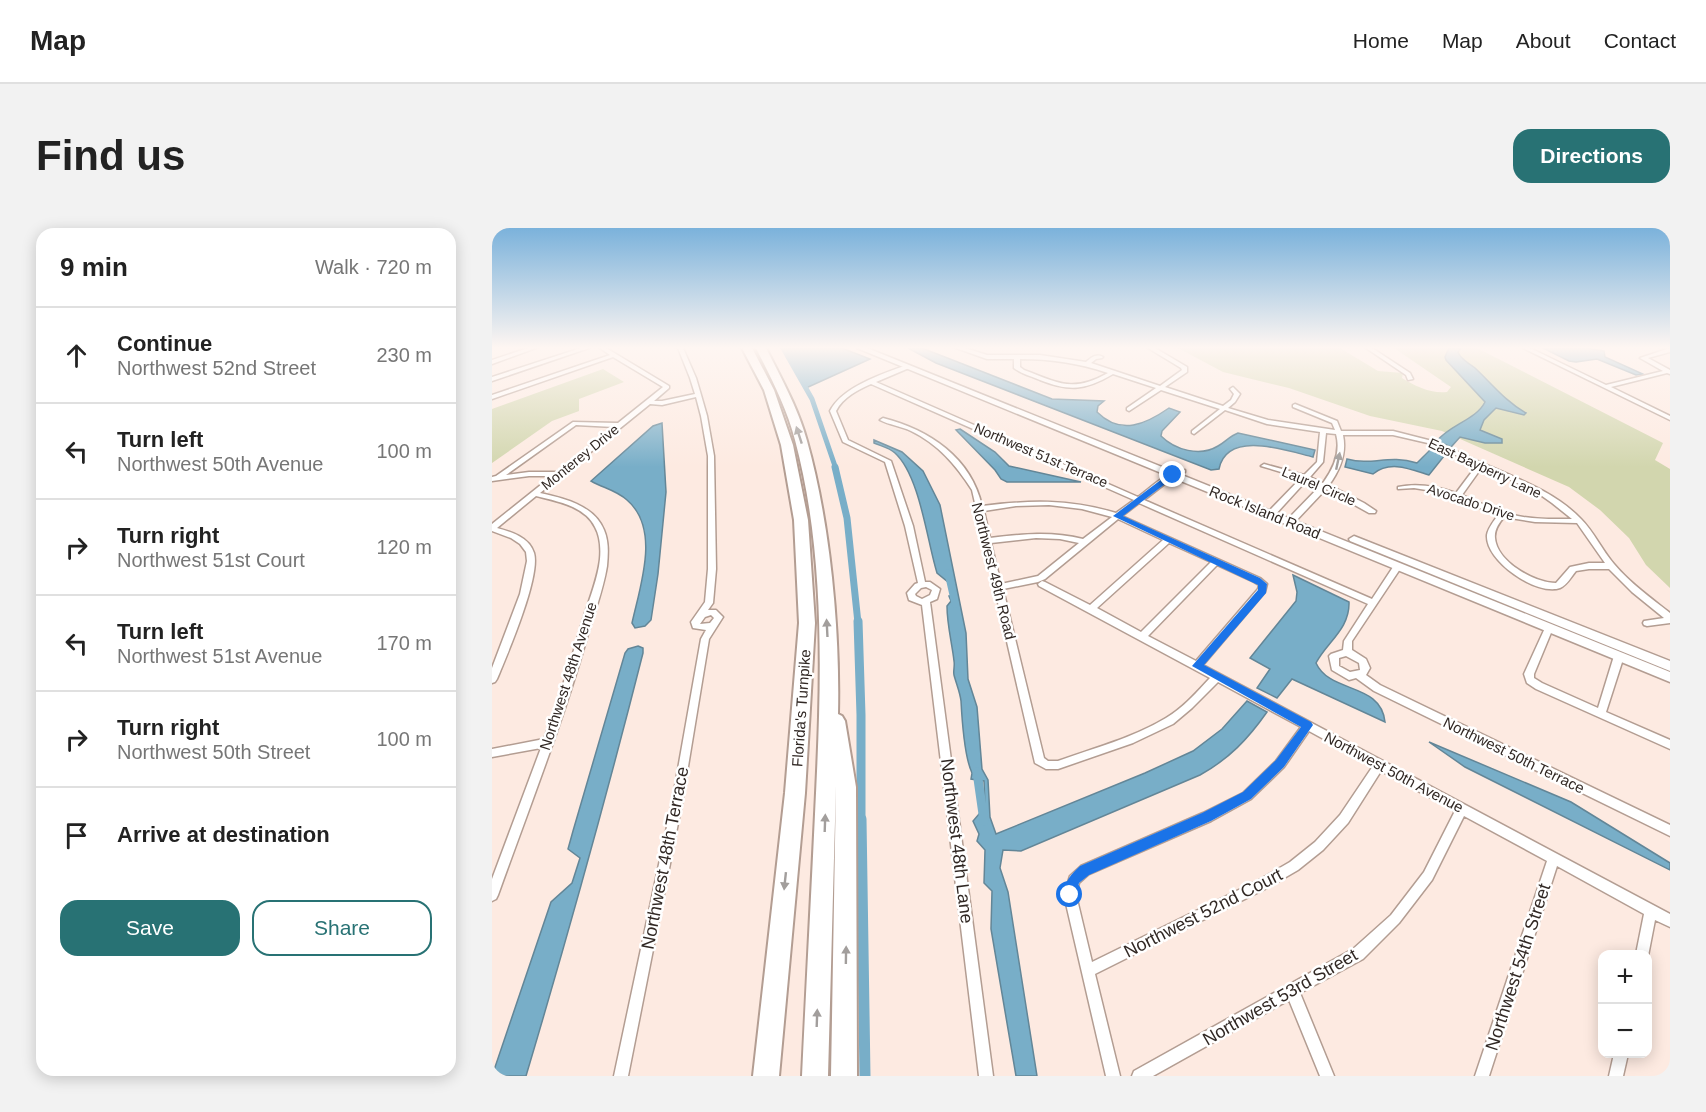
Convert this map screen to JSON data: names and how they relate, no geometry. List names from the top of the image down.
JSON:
{
  "streets": {
    "highway": ["Florida's Turnpike"],
    "main road": ["Rock Island Road"],
    "street": [
      "Northwest 51st Terrace",
      "Monterey Drive",
      "East Bayberry Lane",
      "Laurel Circle",
      "Avocado Drive",
      "Northwest 49th Road",
      "Northwest 48th Avenue",
      "Northwest 50th Terrace",
      "Northwest 50th Avenue",
      "Northwest 48th Lane",
      "Northwest 48th Terrace",
      "Northwest 52nd Court",
      "Northwest 54th Street",
      "Northwest 53rd Street"
    ]
  },
  "crossings": [
    ["Monterey Drive", "Northwest 48th Avenue"],
    ["East Bayberry Lane", "Avocado Drive"],
    ["Northwest 49th Road", "Northwest 50th Avenue"],
    ["Northwest 50th Avenue", "Northwest 52nd Court"],
    ["Northwest 50th Avenue", "Northwest 54th Street"],
    ["Northwest 50th Avenue", "Northwest 53rd Street"]
  ],
  "page": {
    "header": "Map",
    "nav": [
      "Home",
      "Map",
      "About",
      "Contact"
    ],
    "buttons": [
      "Directions",
      ["Save", "Share"]
    ],
    "title": "Find us",
    "heading": ["9 min", "Walk · 720 m"],
    "list": [
      ["Continue", "Northwest 52nd Street", "230 m"],
      ["Turn left", "Northwest 50th Avenue", "100 m"],
      ["Turn right", "Northwest 51st Court", "120 m"],
      ["Turn left", "Northwest 51st Avenue", "170 m"],
      ["Turn right", "Northwest 50th Street", "100 m"],
      "Arrive at destination"
    ],
    "map_buttons": ["+", "−"]
  }
}
